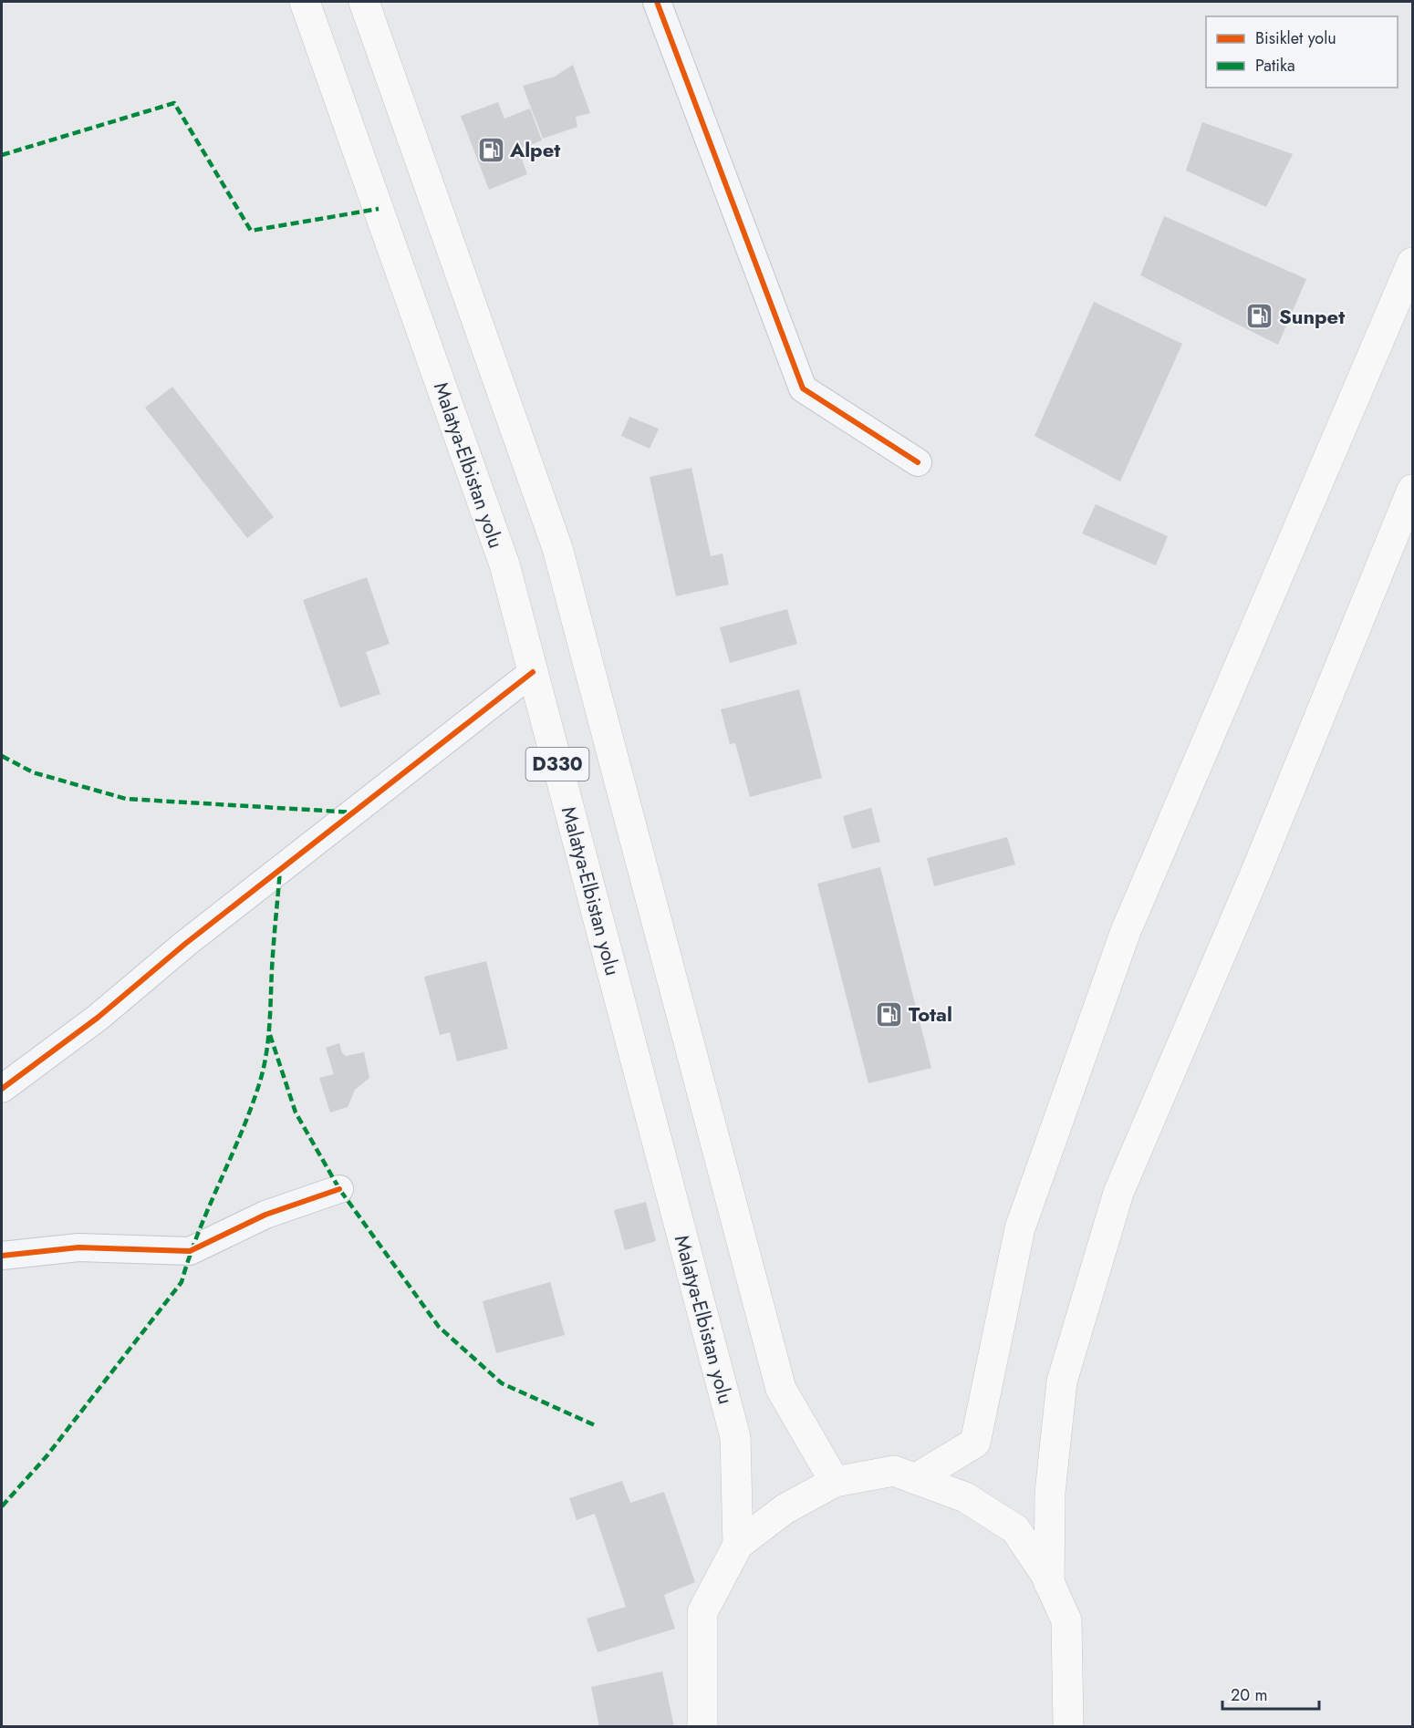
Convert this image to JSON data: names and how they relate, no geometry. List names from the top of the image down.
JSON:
{
  "streets": {
    "main road": ["Malatya-Elbistan yolu", "D330"]
  },
  "places": {
    "fuel station": ["Alpet", "Sunpet", "Total"]
  },
  "legend": ["Bisiklet yolu", "Patika"],
  "scale_bar": "20 m"
}
